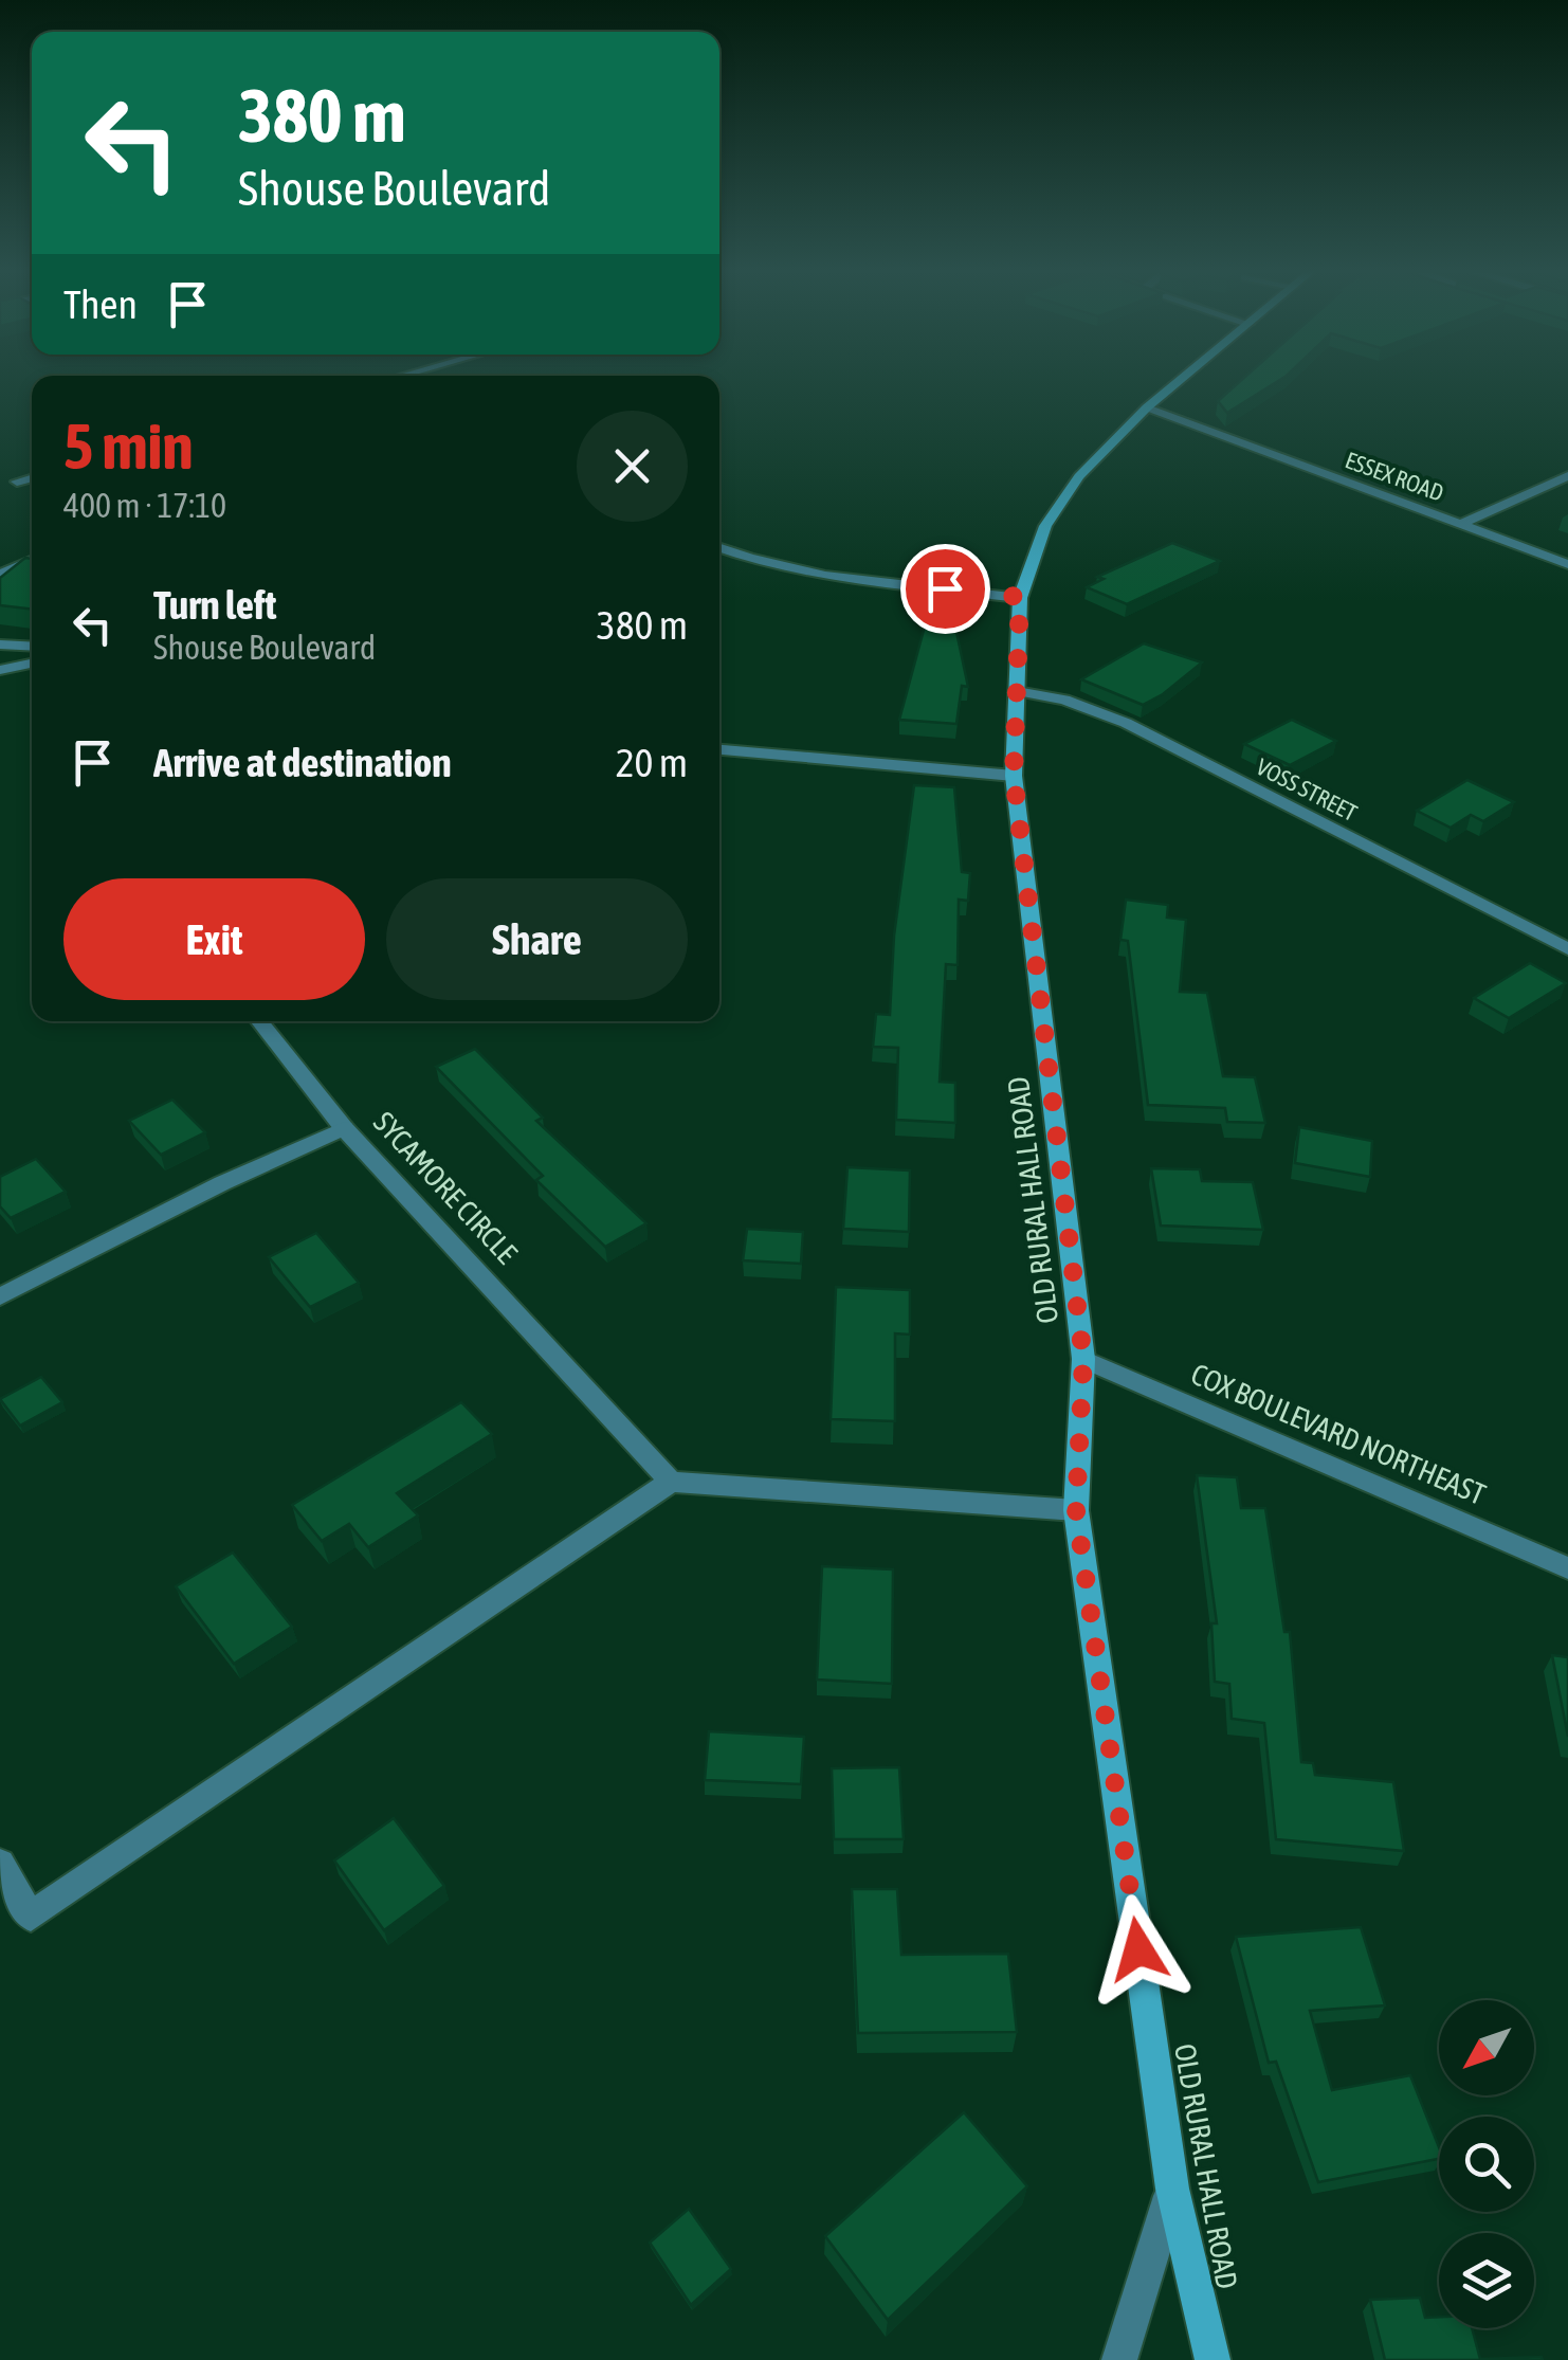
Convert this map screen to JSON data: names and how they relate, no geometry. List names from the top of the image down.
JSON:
{
  "streets": {
    "main road": ["OLD RURAL HALL ROAD"],
    "street": [
      "ESSEX ROAD",
      "VOSS STREET",
      "SYCAMORE CIRCLE",
      "COX BOULEVARD NORTHEAST"
    ]
  },
  "crossings": [
    ["ESSEX ROAD", "OLD RURAL HALL ROAD"],
    ["VOSS STREET", "OLD RURAL HALL ROAD"],
    ["OLD RURAL HALL ROAD", "COX BOULEVARD NORTHEAST"]
  ],
  "north": "bottom left",
  "page": {
    "turn": ["380 m", "Shouse Boulevard"],
    "then": "Then",
    "heading": ["5 min", "400 m · 17:10"],
    "list": [
      {
        "name": "Turn left",
        "note": "Shouse Boulevard",
        "value": "380 m"
      },
      {
        "name": "Arrive at destination",
        "value": "20 m"
      }
    ],
    "buttons": ["Exit", "Share"]
  }
}
